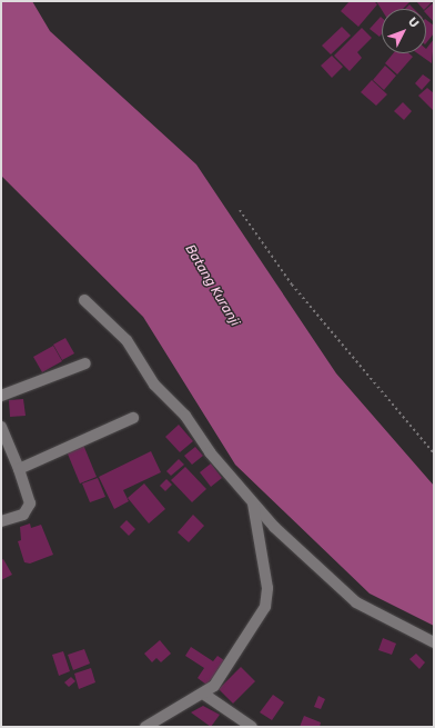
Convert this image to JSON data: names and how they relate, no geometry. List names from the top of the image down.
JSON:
{
  "water": ["Batang Kuranji"],
  "north": "top right"
}
